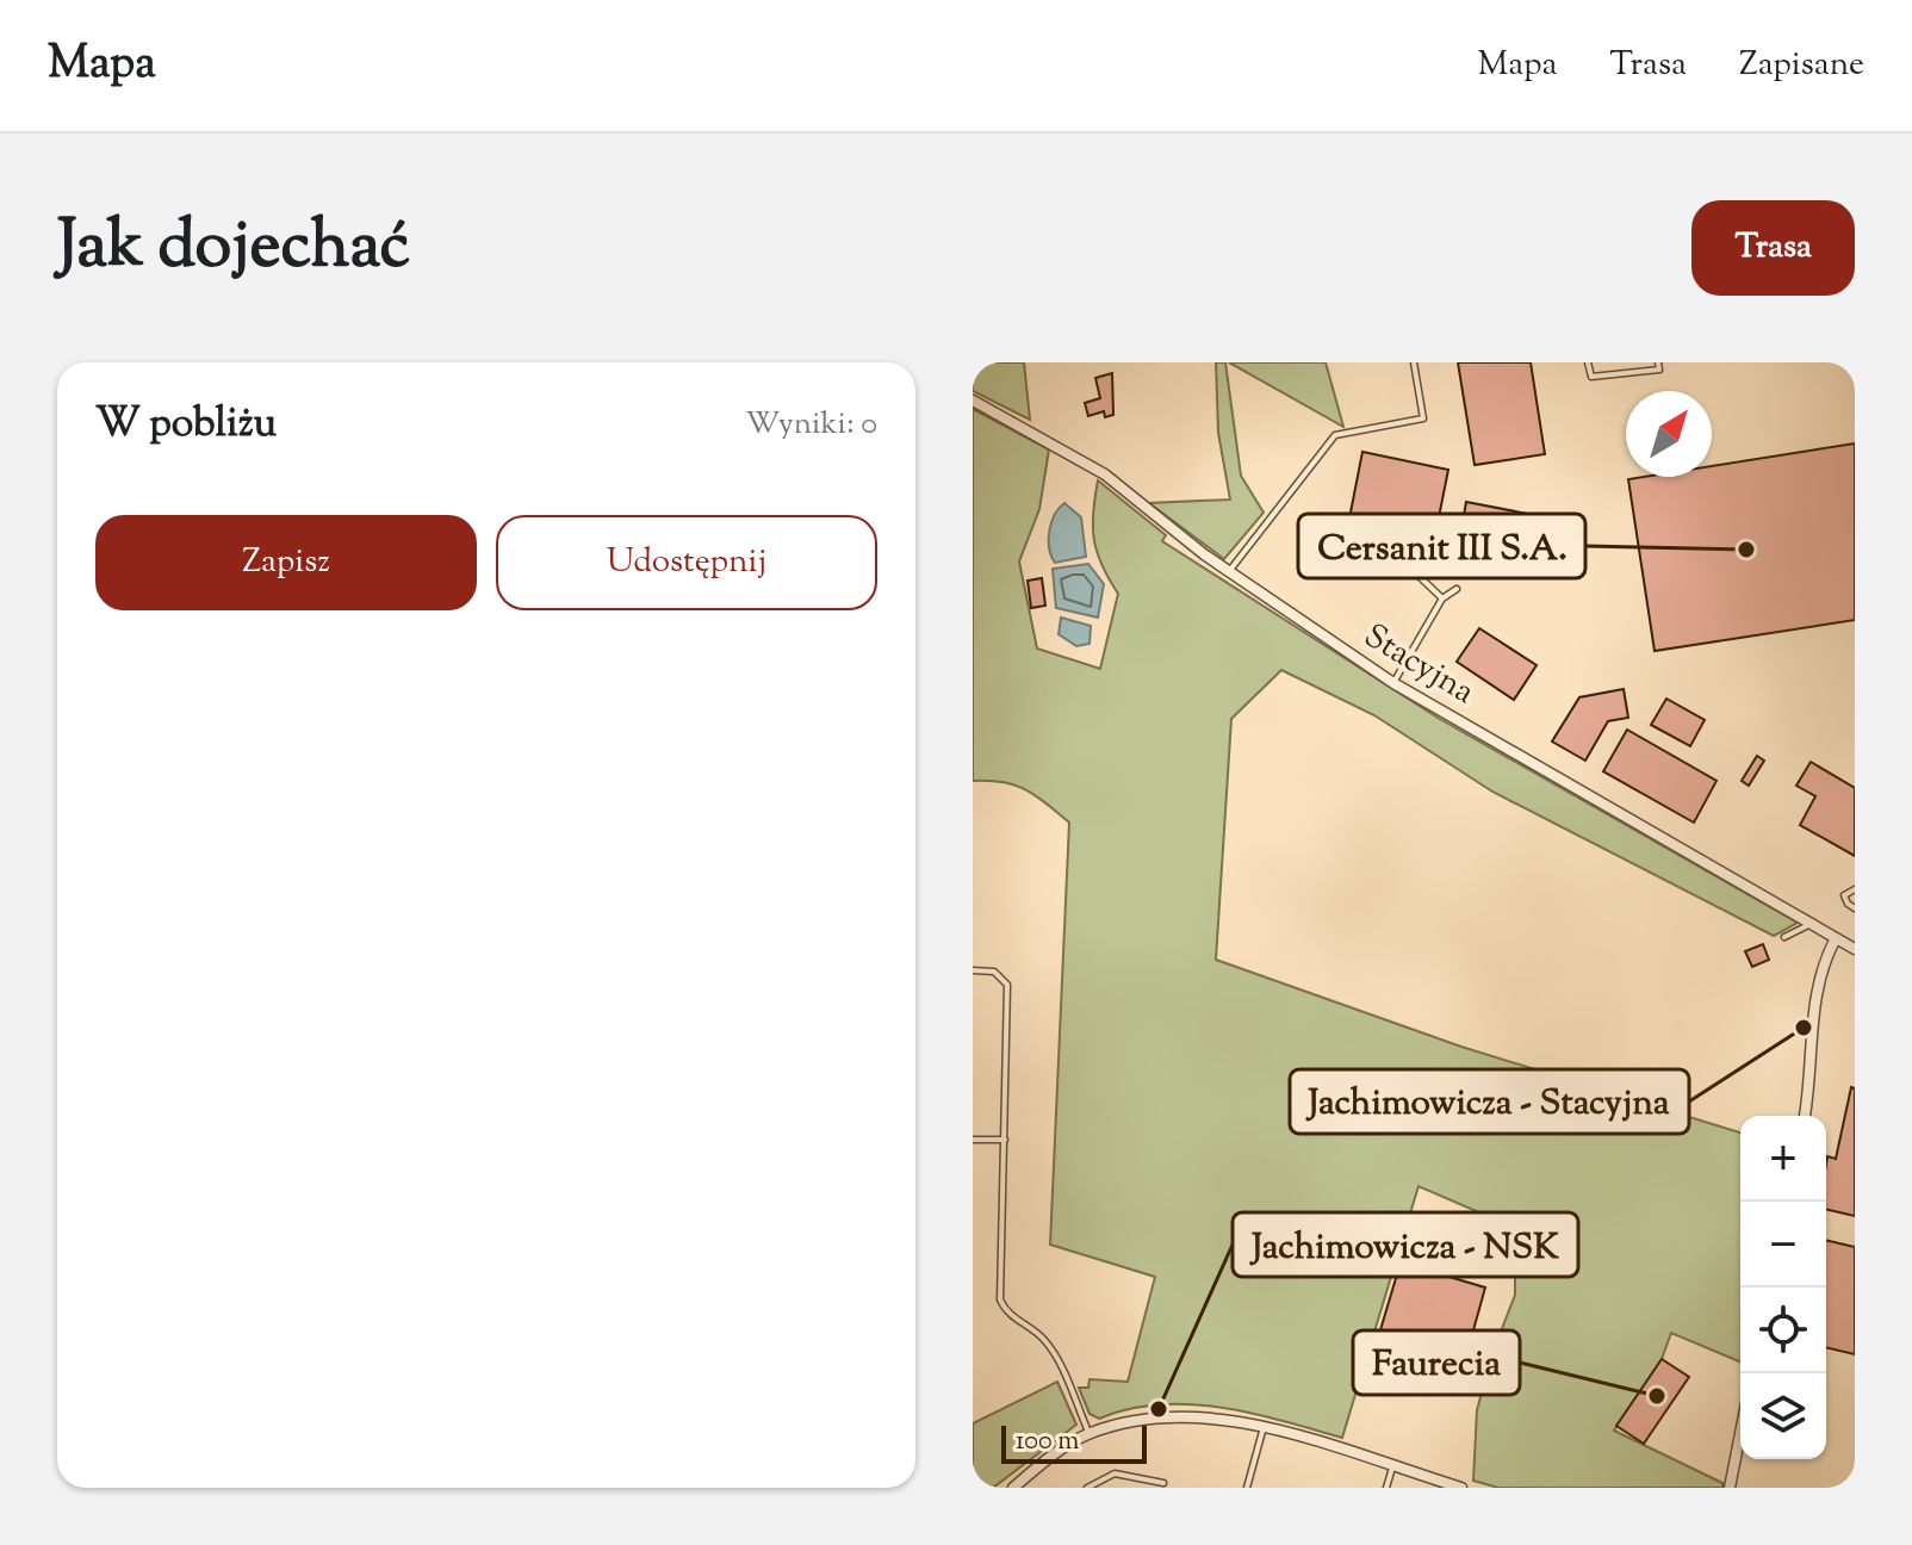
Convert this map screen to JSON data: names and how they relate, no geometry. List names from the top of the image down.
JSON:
{
  "streets": {
    "street": ["Stacyjna"]
  },
  "places": [
    "Cersanit III S.A.",
    "Jachimowicza - Stacyjna",
    "Faurecia",
    "Jachimowicza - NSK"
  ],
  "scale_bar": "100 m",
  "north": "top right",
  "page": {
    "header": "Mapa",
    "nav": ["Mapa", "Trasa", "Zapisane"],
    "title": "Jak dojechać",
    "buttons": [
      "Trasa",
      ["Zapisz", "Udostępnij"]
    ],
    "heading": ["W pobliżu", "Wyniki: 0"],
    "map_buttons": ["+", "−"],
    "scale": "100 m"
  }
}
